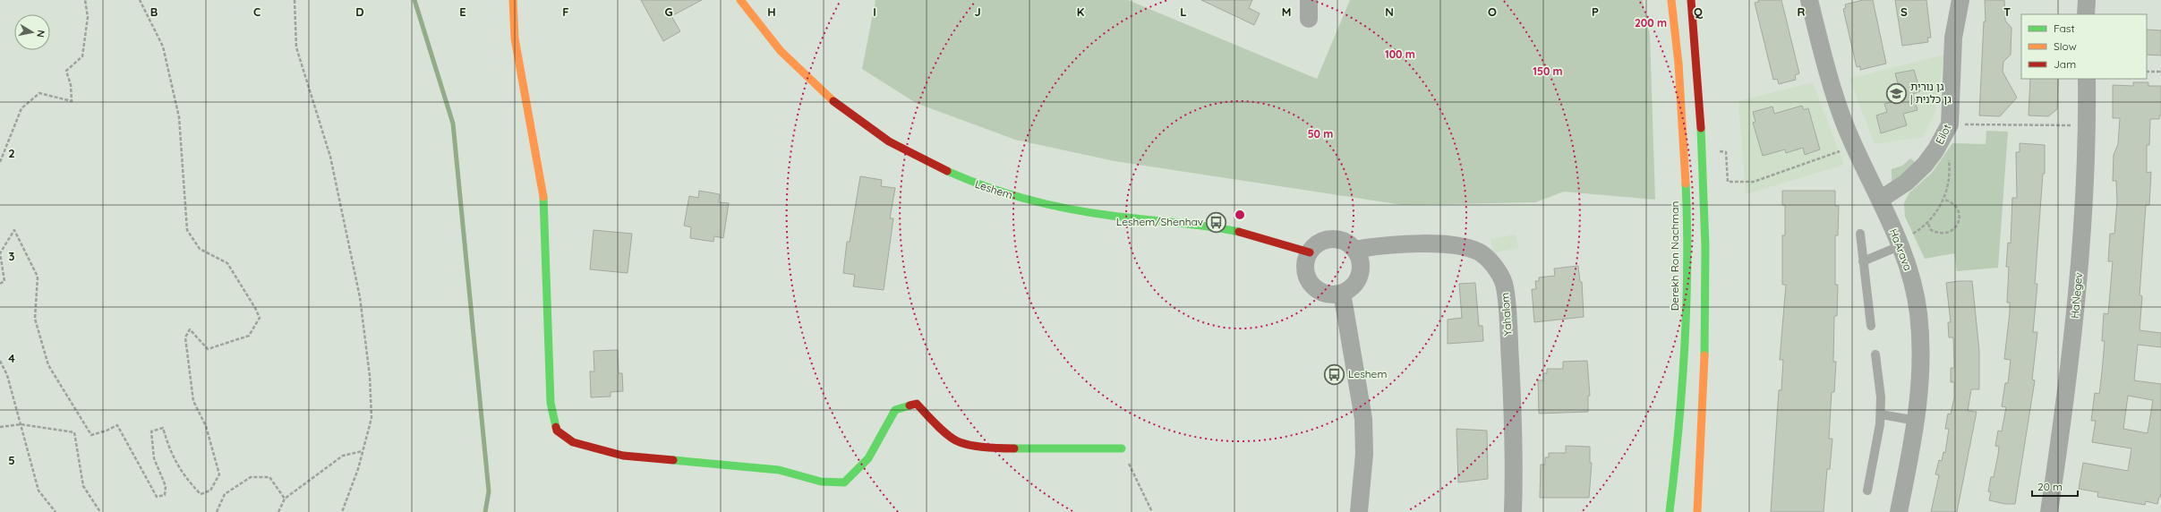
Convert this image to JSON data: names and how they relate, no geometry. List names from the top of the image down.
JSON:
{
  "streets": {
    "street": [
      "Eilot",
      "Leshem",
      "HaArava",
      "Derekh Ron Nachman",
      "HaNegev",
      "Yahalom"
    ]
  },
  "crossings": [
    ["Eilot", "HaArava"],
    ["Leshem", "Yahalom"]
  ],
  "places": {
    "school or university": ["גן נורית | גן כלנית"],
    "bus stop": ["Leshem/Shenhav", "Leshem"]
  },
  "legend": ["Fast", "Slow", "Jam"],
  "scale_bar": "20 m",
  "north": "right",
  "grid": {
    "columns": [
      "B",
      "C",
      "D",
      "E",
      "F",
      "G",
      "H",
      "I",
      "J",
      "K",
      "L",
      "M",
      "N",
      "O",
      "P",
      "Q",
      "R",
      "S",
      "T"
    ],
    "rows": [
      "2",
      "3",
      "4",
      "5"
    ]
  },
  "rings": [
    "200 m",
    "100 m",
    "150 m",
    "50 m"
  ]
}
